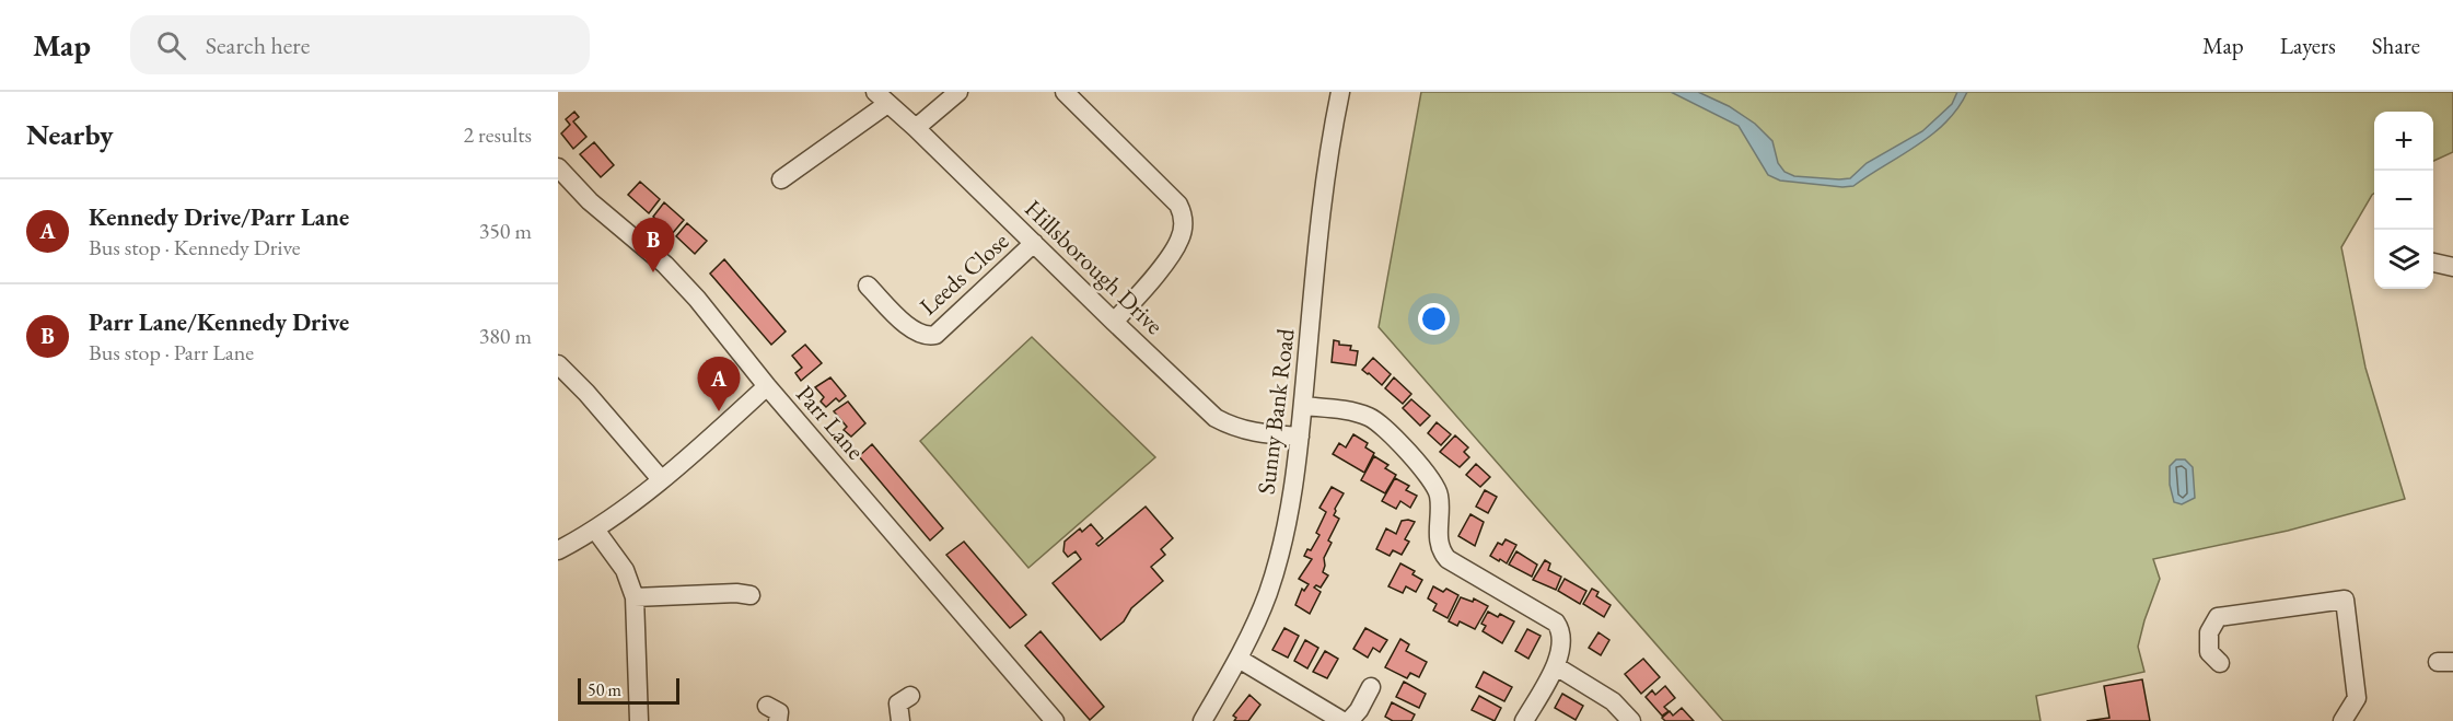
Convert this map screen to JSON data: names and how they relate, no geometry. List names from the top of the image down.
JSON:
{
  "streets": {
    "street": [
      "Hillsborough Drive",
      "Leeds Close",
      "Sunny Bank Road",
      "Parr Lane"
    ]
  },
  "crossings": [
    ["Hillsborough Drive", "Leeds Close"],
    ["Hillsborough Drive", "Sunny Bank Road"]
  ],
  "scale_bar": "50 m",
  "page": {
    "header": "Map",
    "search": "Search here",
    "nav": ["Map", "Layers", "Share"],
    "heading": ["Nearby", "2 results"],
    "map_buttons": ["+", "−"],
    "list": [
      {
        "mark": "A",
        "name": "Kennedy Drive/Parr Lane",
        "note": "Bus stop · Kennedy Drive",
        "value": "350 m"
      },
      {
        "mark": "B",
        "name": "Parr Lane/Kennedy Drive",
        "note": "Bus stop · Parr Lane",
        "value": "380 m"
      }
    ],
    "pins": ["B", "A"],
    "scale": "50 m"
  }
}
